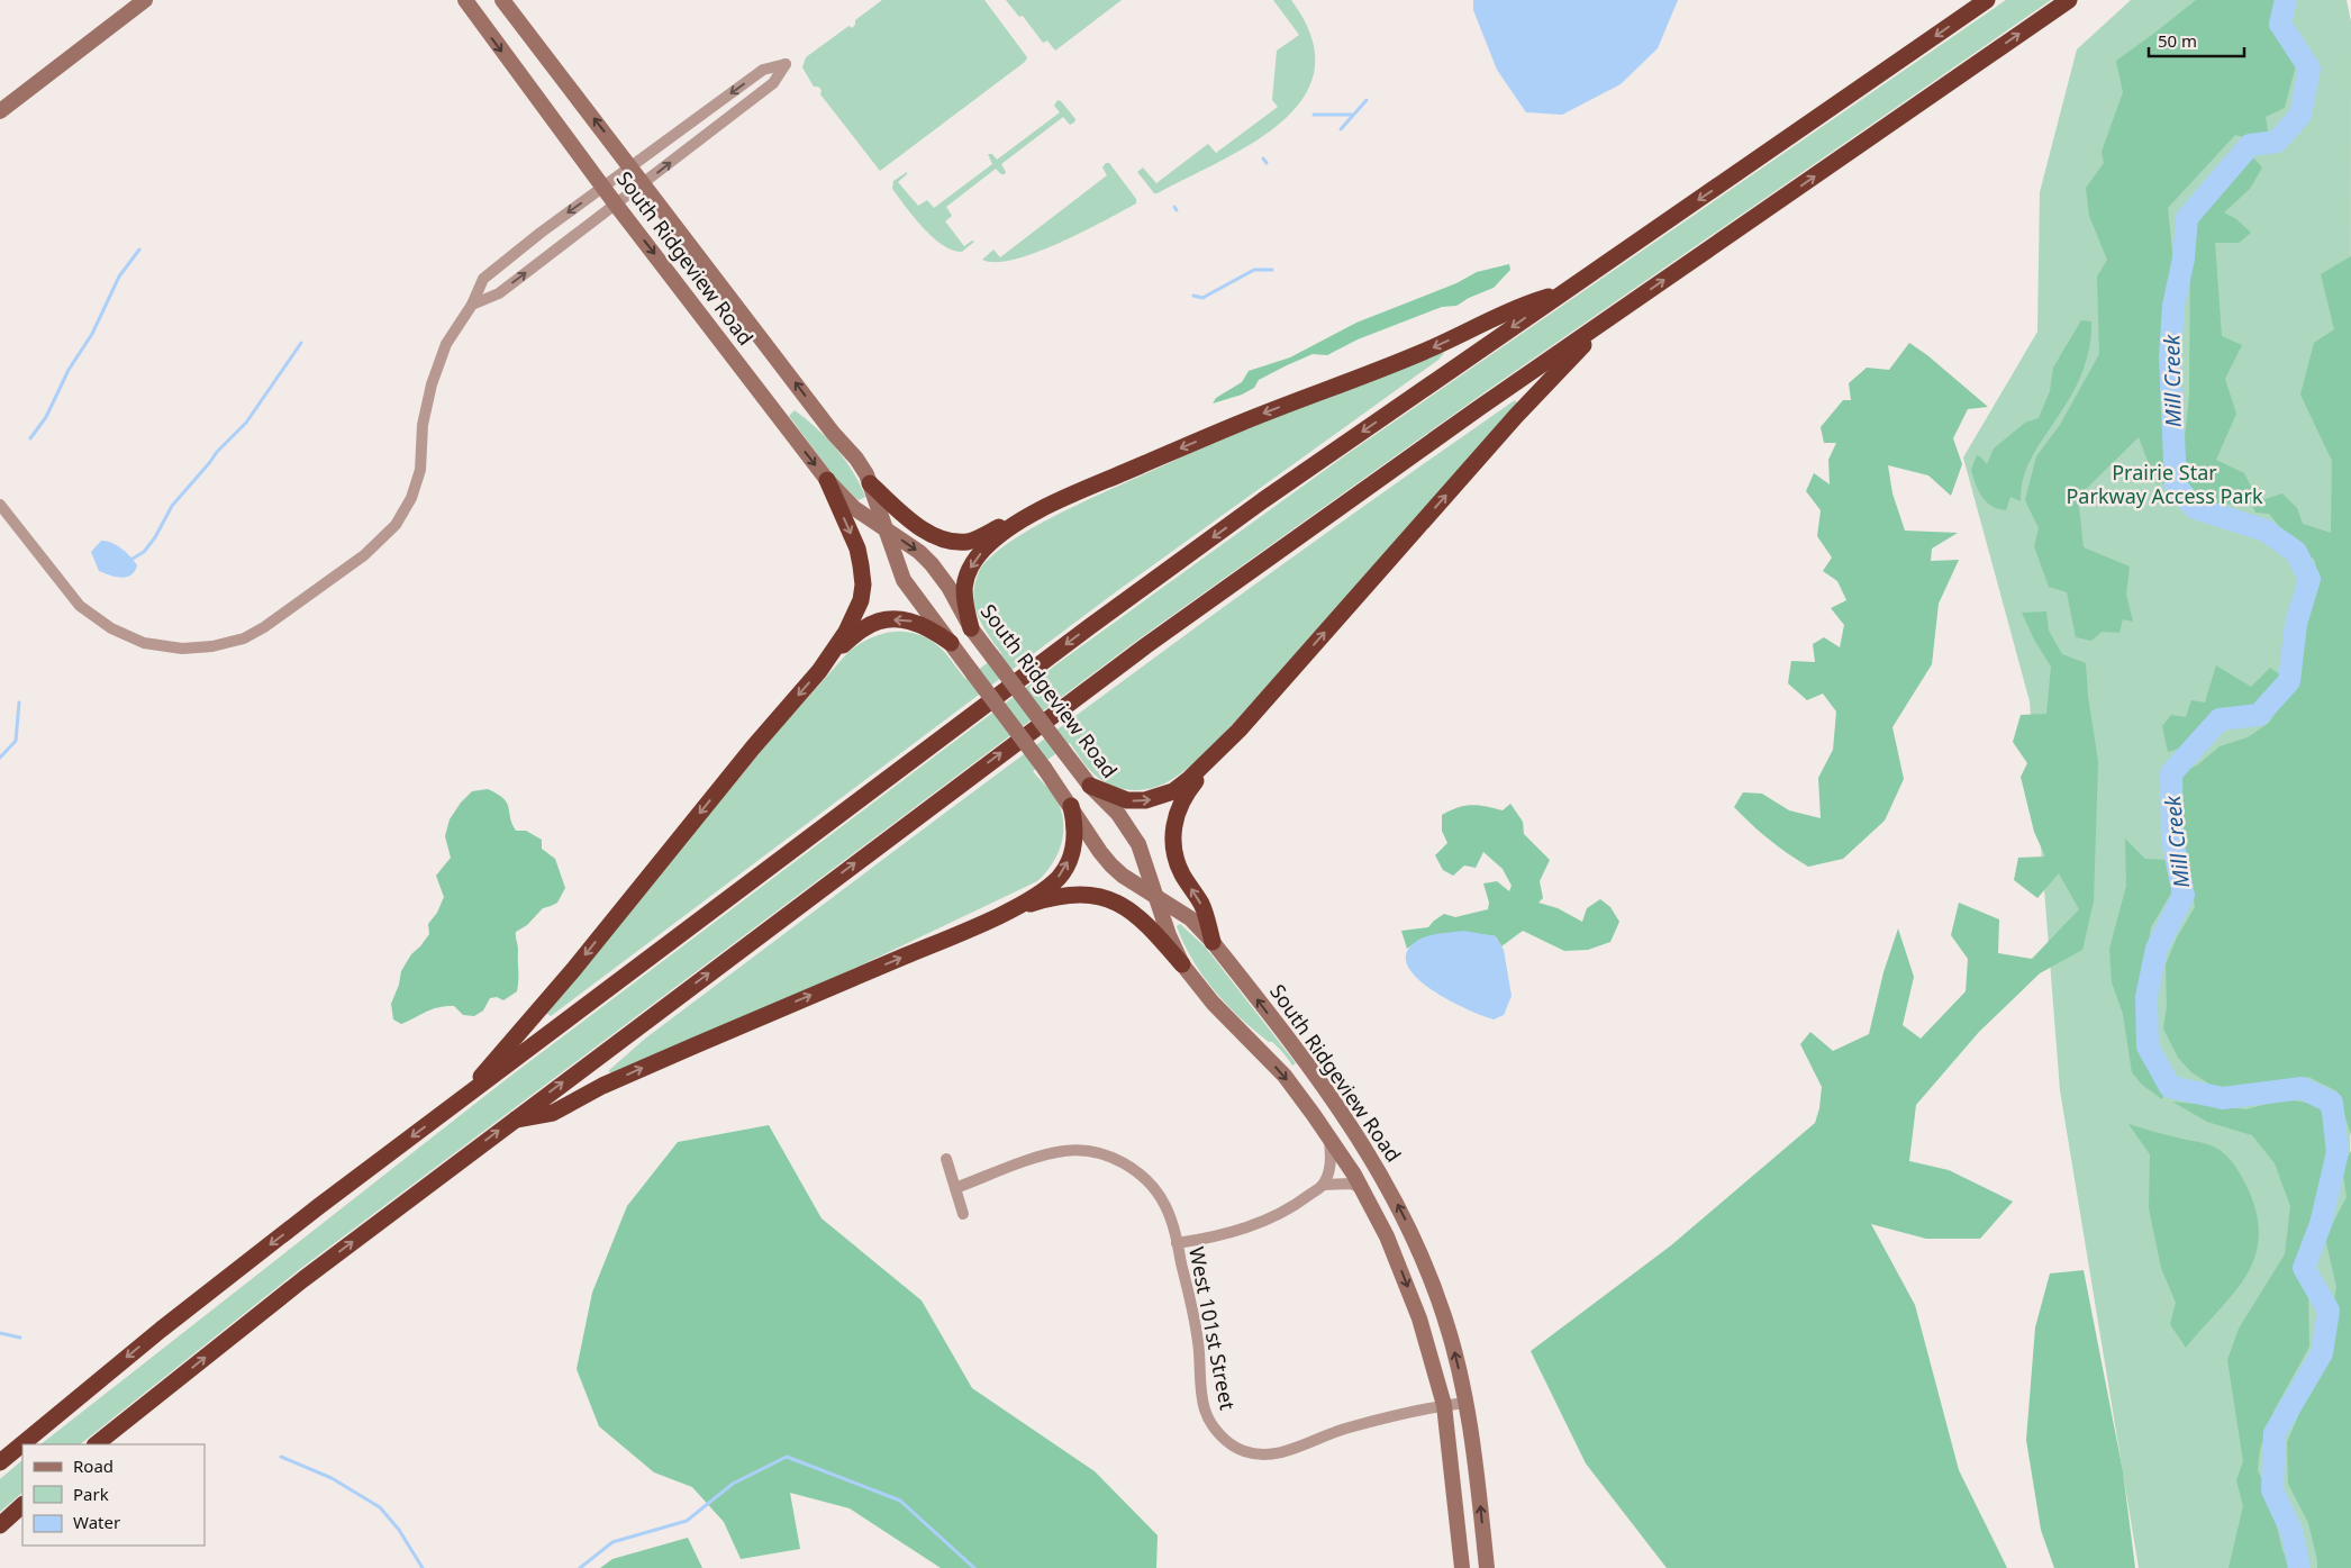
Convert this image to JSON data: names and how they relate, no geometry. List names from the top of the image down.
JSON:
{
  "streets": {
    "main road": ["South Ridgeview Road"],
    "street": ["West 101st Street"]
  },
  "crossings": [
    ["South Ridgeview Road", "West 101st Street"]
  ],
  "water": ["Mill Creek"],
  "parks": ["Prairie Star Parkway Access Park"],
  "legend": ["Road", "Park", "Water"],
  "scale_bar": "50 m"
}
